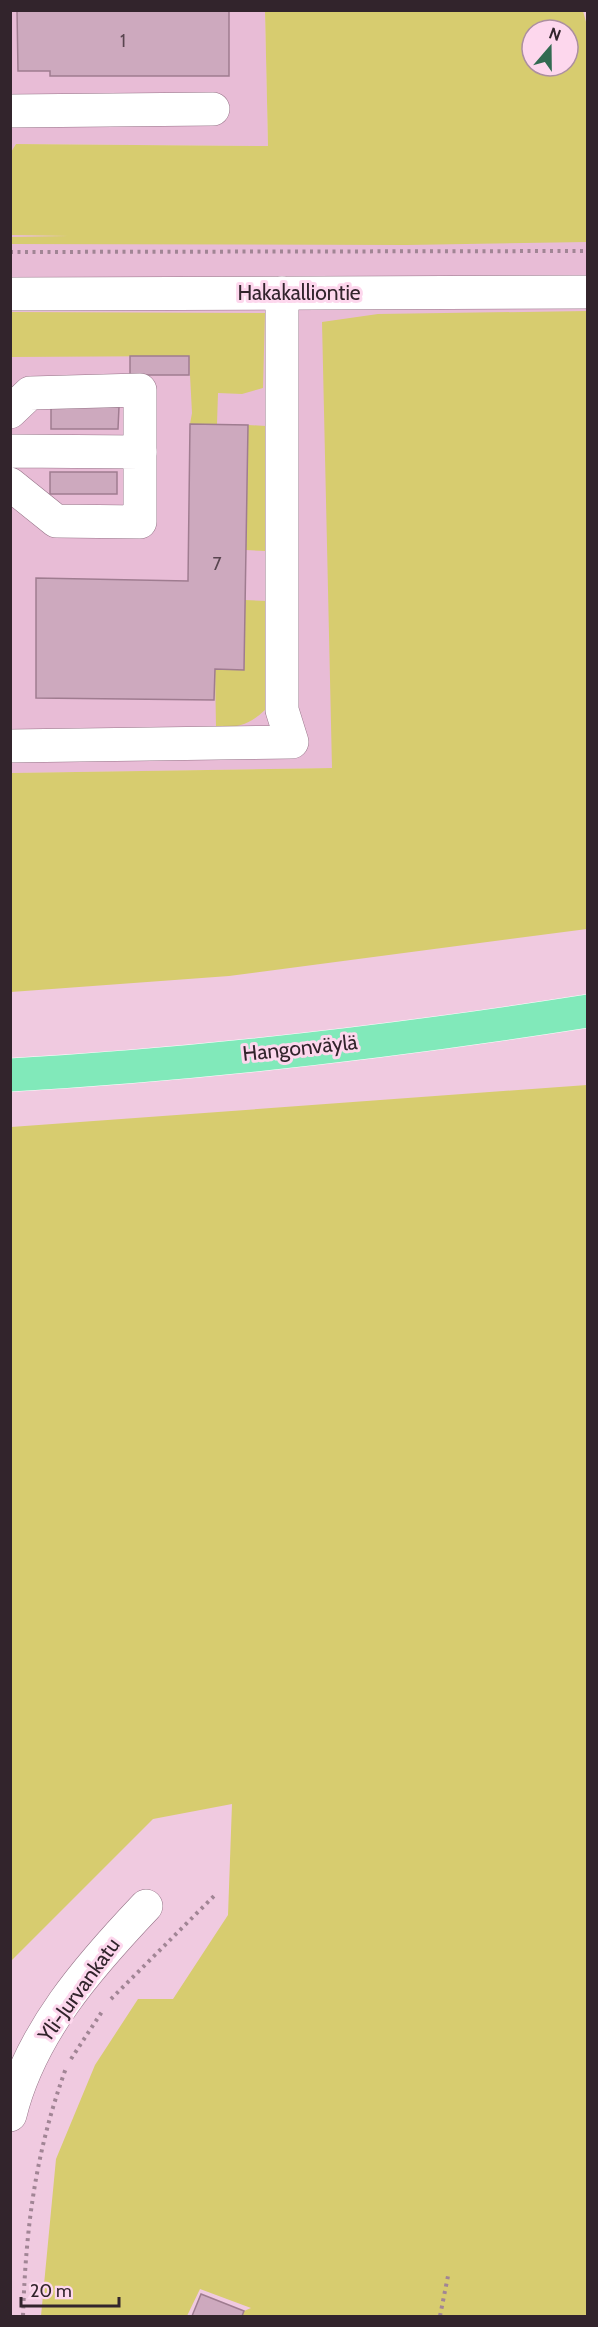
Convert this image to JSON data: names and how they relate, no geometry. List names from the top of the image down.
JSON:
{
  "streets": {
    "highway": ["Hangonväylä"],
    "street": ["Hakakalliontie", "Yli-Jurvankatu"]
  },
  "house_numbers": ["1", "7"],
  "scale_bar": "20 m",
  "north": "top"
}
